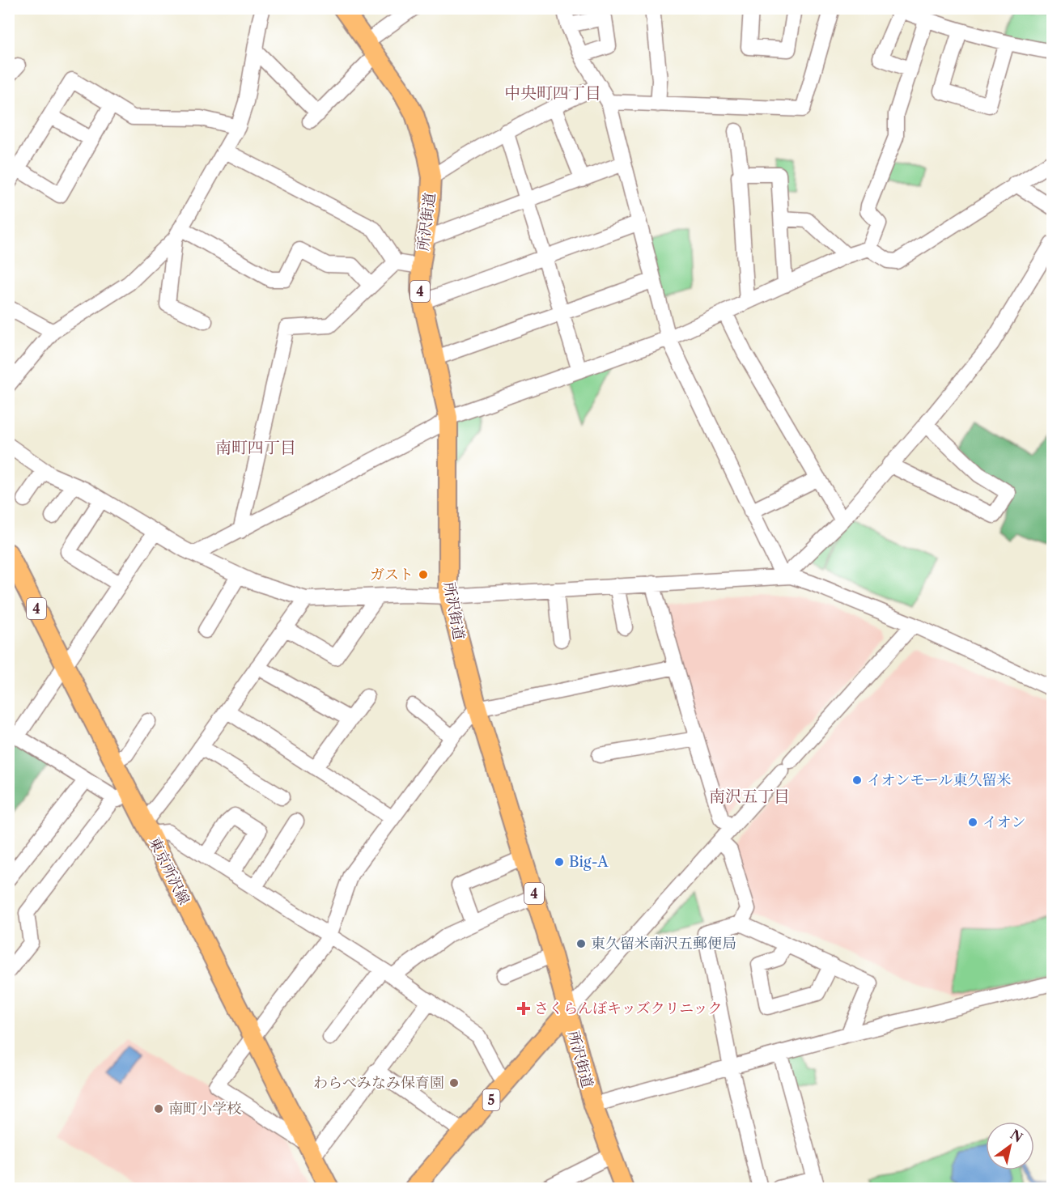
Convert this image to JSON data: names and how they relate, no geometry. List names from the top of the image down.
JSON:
{
  "streets": {
    "main road": [
      "所沢街道",
      "4",
      "東京所沢線",
      "5"
    ]
  },
  "crossings": [
    ["所沢街道", "5"]
  ],
  "districts": ["中央町四丁目", "南町四丁目", "南沢五丁目"],
  "places": {
    "other": [
      "ガスト",
      "イオンモール東久留米",
      "イオン",
      "Big-A",
      "東久留米南沢五郵便局",
      "わらべみなみ保育園",
      "南町小学校"
    ],
    "health": ["さくらんぼキッズクリニック"]
  },
  "north": "top right"
}
